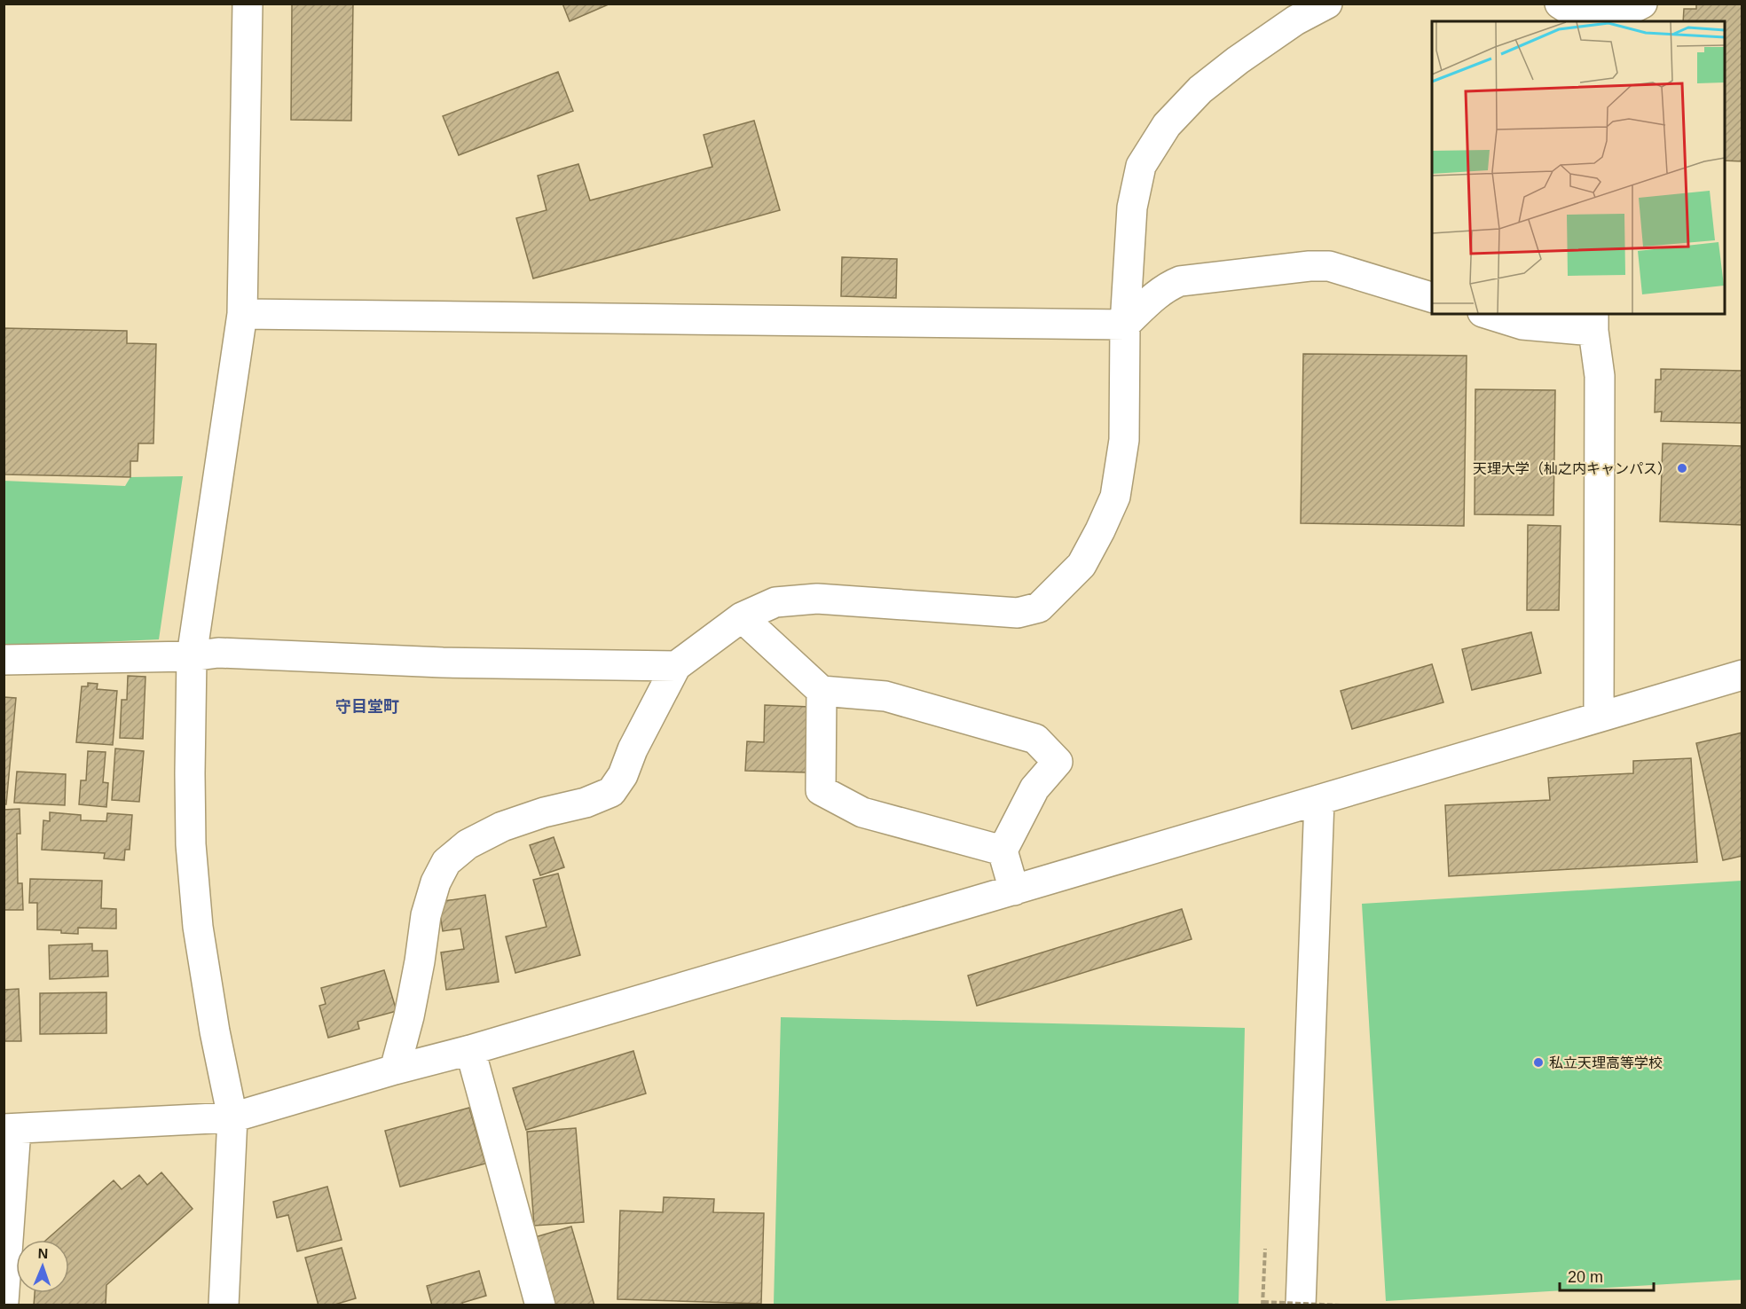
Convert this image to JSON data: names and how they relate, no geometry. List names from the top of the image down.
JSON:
{
  "districts": ["守目堂町"],
  "places": ["天理大学（杣之内キャンパス）", "私立天理高等学校"],
  "scale_bar": "20 m",
  "north": "top"
}
